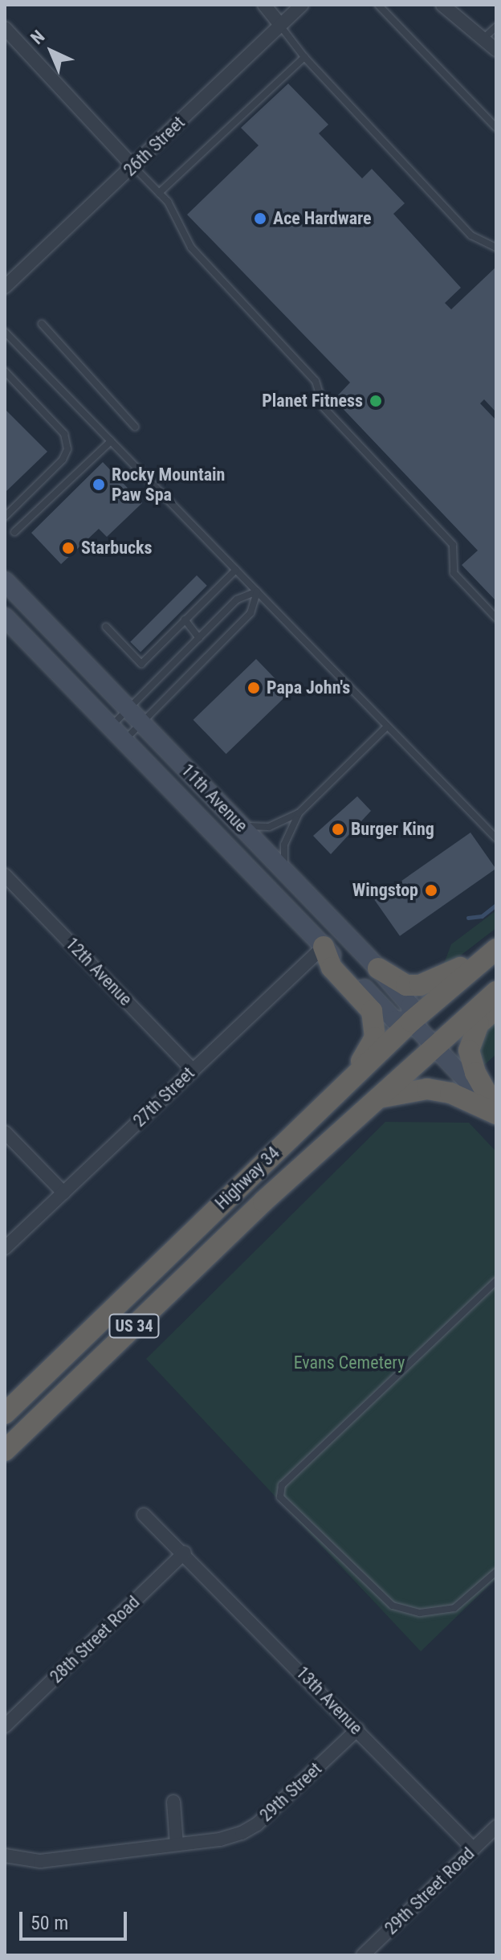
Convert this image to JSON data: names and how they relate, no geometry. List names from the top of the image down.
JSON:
{
  "streets": {
    "highway": ["Highway 34", "US 34"],
    "main road": ["11th Avenue"],
    "street": [
      "26th Street",
      "12th Avenue",
      "27th Street",
      "28th Street Road",
      "13th Avenue",
      "29th Street",
      "29th Street Road"
    ]
  },
  "crossings": [
    ["11th Avenue", "27th Street"],
    ["11th Avenue", "Highway 34"],
    ["12th Avenue", "27th Street"],
    ["28th Street Road", "13th Avenue"],
    ["13th Avenue", "29th Street"],
    ["13th Avenue", "29th Street Road"]
  ],
  "parks": ["Evans Cemetery"],
  "places": [
    "Ace Hardware",
    "Planet Fitness",
    "Rocky Mountain Paw Spa",
    "Starbucks",
    "Papa John's",
    "Burger King",
    "Wingstop"
  ],
  "scale_bar": "50 m",
  "north": "top left"
}
